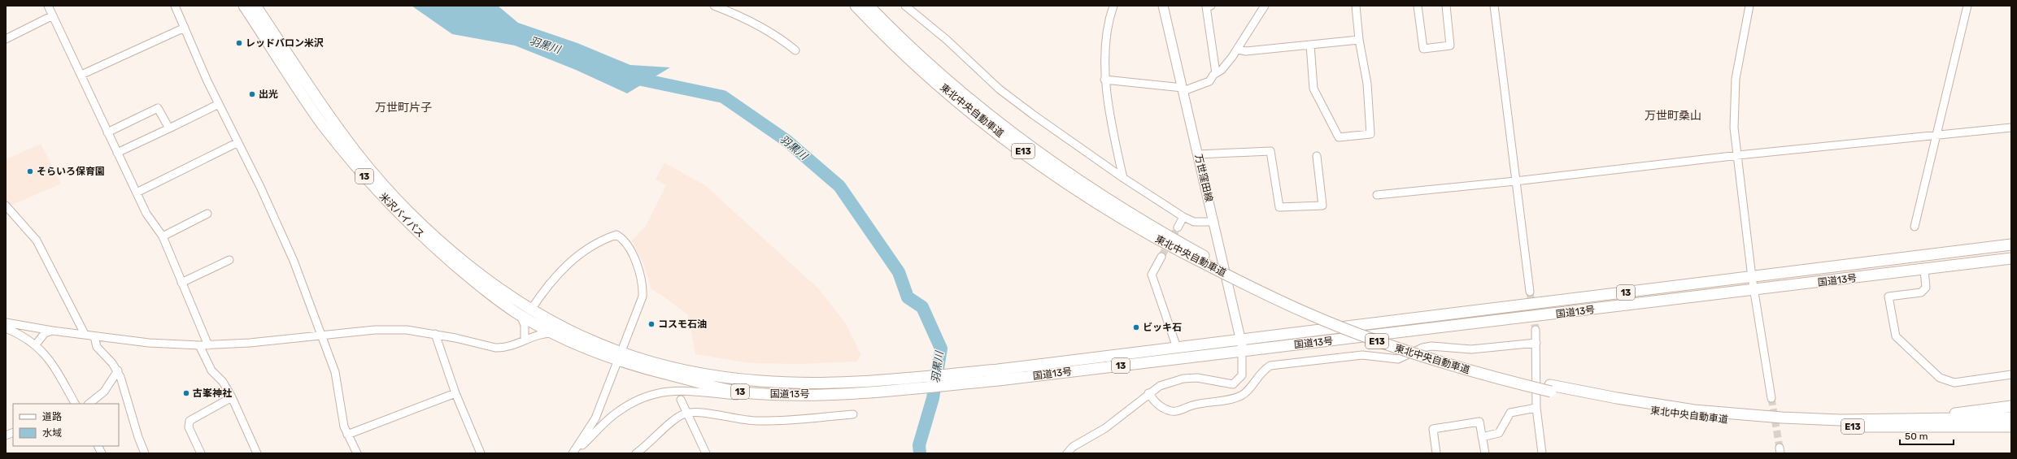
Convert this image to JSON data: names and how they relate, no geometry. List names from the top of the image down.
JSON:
{
  "streets": {
    "highway": [
      "東北中央自動車道",
      "E13",
      "13",
      "米沢バイパス",
      "国道13号"
    ],
    "main road": ["万世窪田線"]
  },
  "crossings": [
    ["万世窪田線", "国道13号"],
    ["米沢バイパス", "国道13号"]
  ],
  "districts": ["万世町片子", "万世町桑山"],
  "water": ["羽黒川"],
  "places": [
    "レッドバロン米沢",
    "出光",
    "そらいろ保育園",
    "コスモ石油",
    "ビッキ石",
    "古峯神社"
  ],
  "legend": ["道路", "水域"],
  "scale_bar": "50 m"
}
